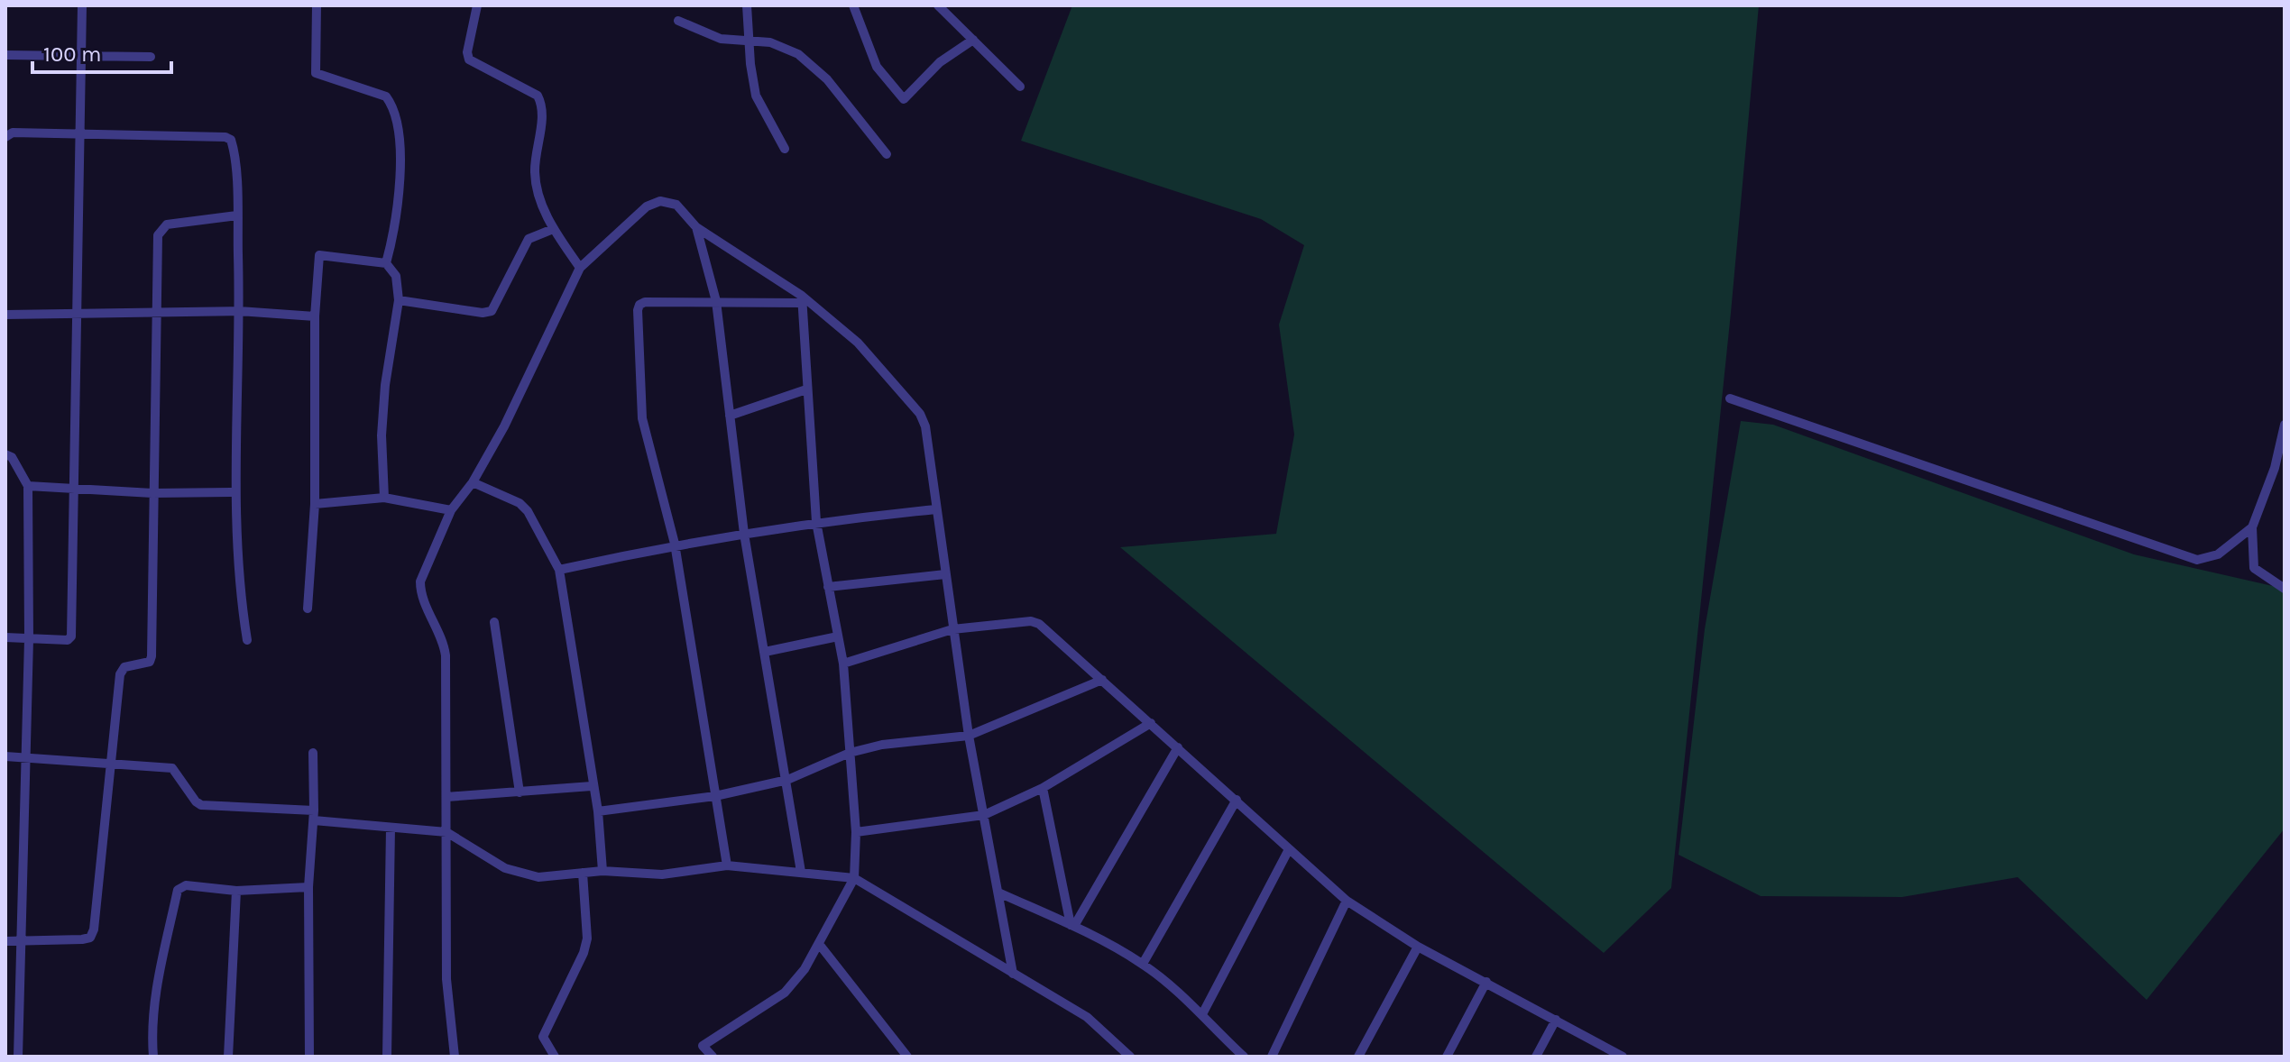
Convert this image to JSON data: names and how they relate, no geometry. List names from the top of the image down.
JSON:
{
  "scale_bar": "100 m"
}
